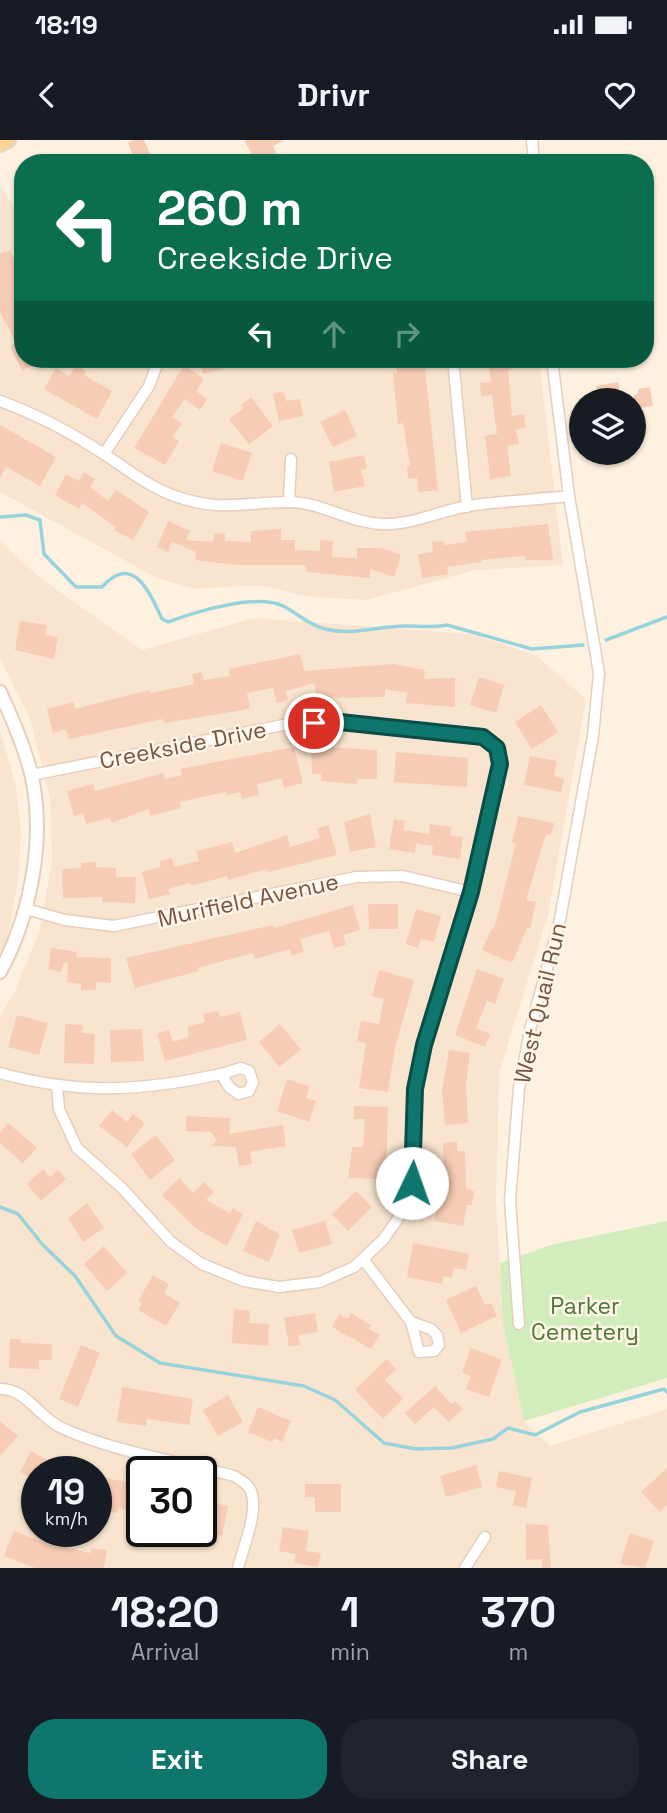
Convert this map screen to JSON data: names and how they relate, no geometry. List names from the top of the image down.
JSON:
{
  "streets": {
    "street": ["Creekside Drive", "Murifield Avenue", "West Quail Run"]
  },
  "crossings": [
    ["Creekside Drive", "Murifield Avenue"]
  ],
  "parks": ["Parker Cemetery"],
  "page": {
    "status": "18:19",
    "header": "Drivr",
    "turn": ["260 m", "Creekside Drive"],
    "speed": "19 km/h",
    "limit": "30",
    "eta": [
      "18:20",
      "Arrival",
      "1",
      "min",
      "370",
      "m"
    ],
    "buttons": ["Exit", "Share"]
  }
}
